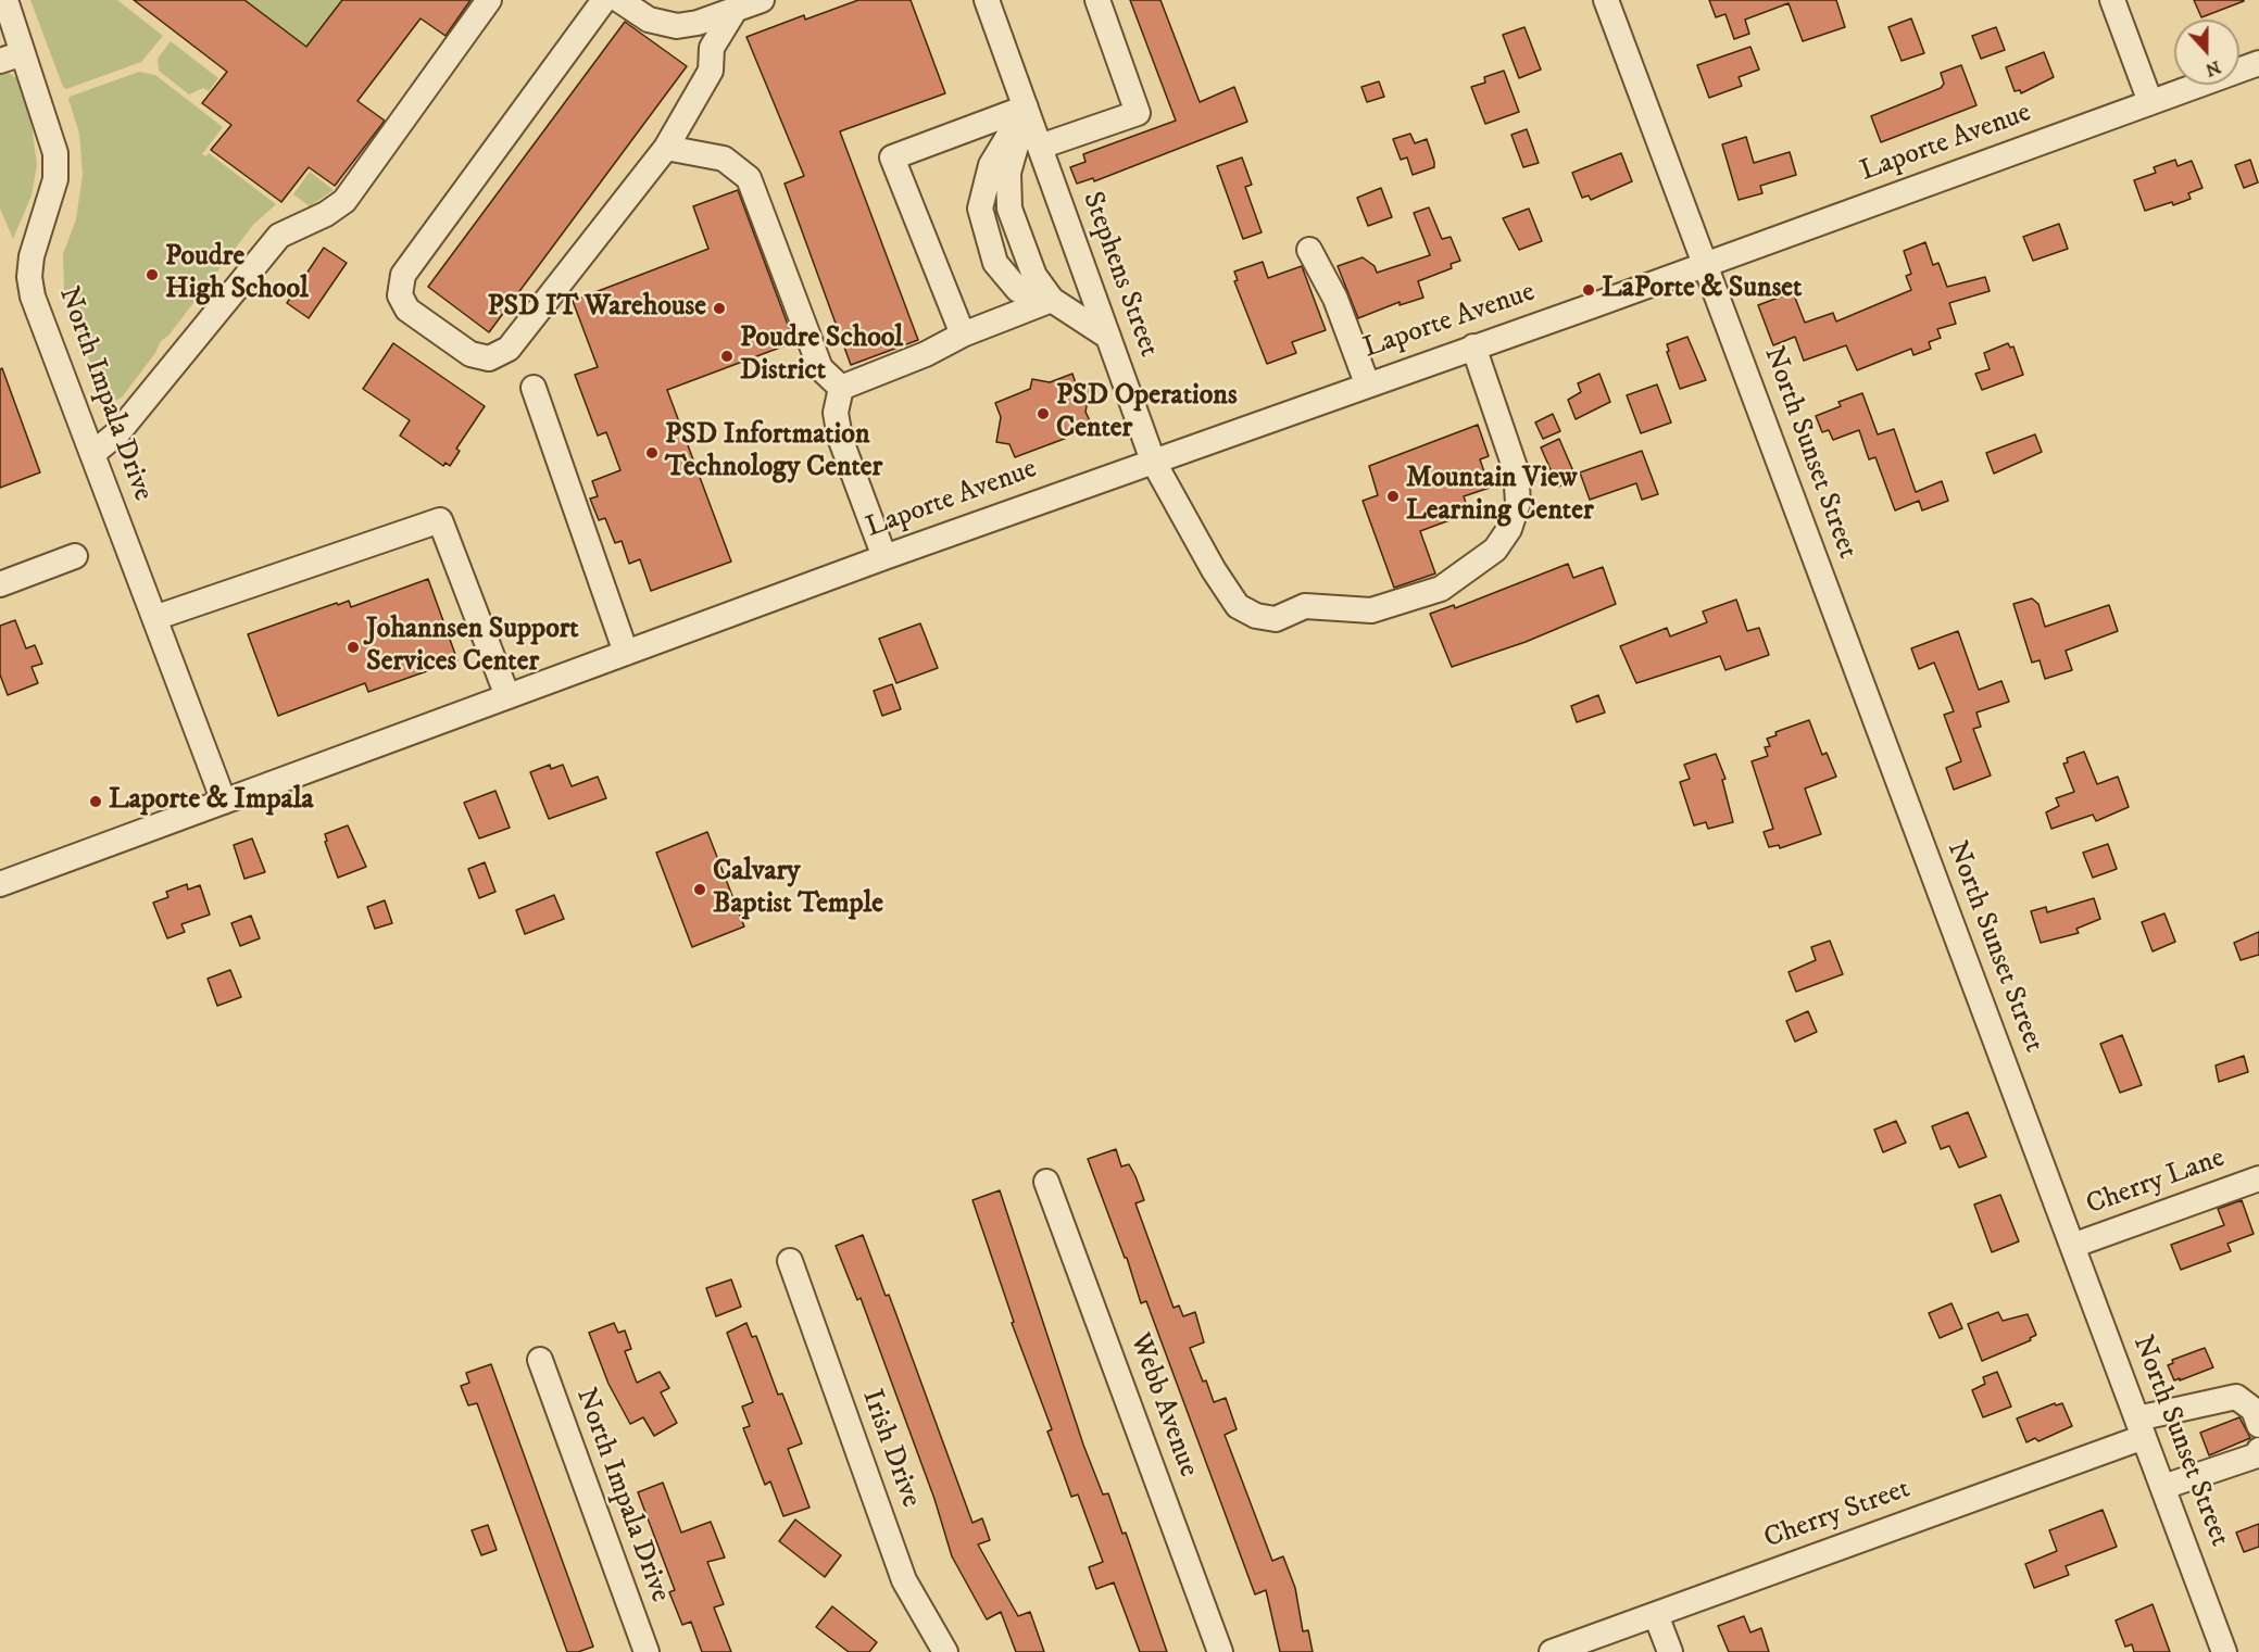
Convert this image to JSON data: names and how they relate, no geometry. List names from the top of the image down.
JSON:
{
  "streets": {
    "street": [
      "Laporte Avenue",
      "Stephens Street",
      "North Impala Drive",
      "North Sunset Street",
      "Cherry Lane",
      "Webb Avenue",
      "Irish Drive",
      "Cherry Street"
    ]
  },
  "crossings": [
    ["Laporte Avenue", "Stephens Street"],
    ["Laporte Avenue", "North Impala Drive"],
    ["Laporte Avenue", "North Sunset Street"],
    ["North Sunset Street", "Cherry Lane"],
    ["North Sunset Street", "Cherry Street"]
  ],
  "places": [
    "Poudre High School",
    "LaPorte & Sunset",
    "PSD IT Warehouse",
    "Poudre School District",
    "PSD Operations Center",
    "PSD Infortmation Technology Center",
    "Mountain View Learning Center",
    "Johannsen Support Services Center",
    "Laporte & Impala",
    "Calvary Baptist Temple"
  ],
  "north": "bottom"
}
